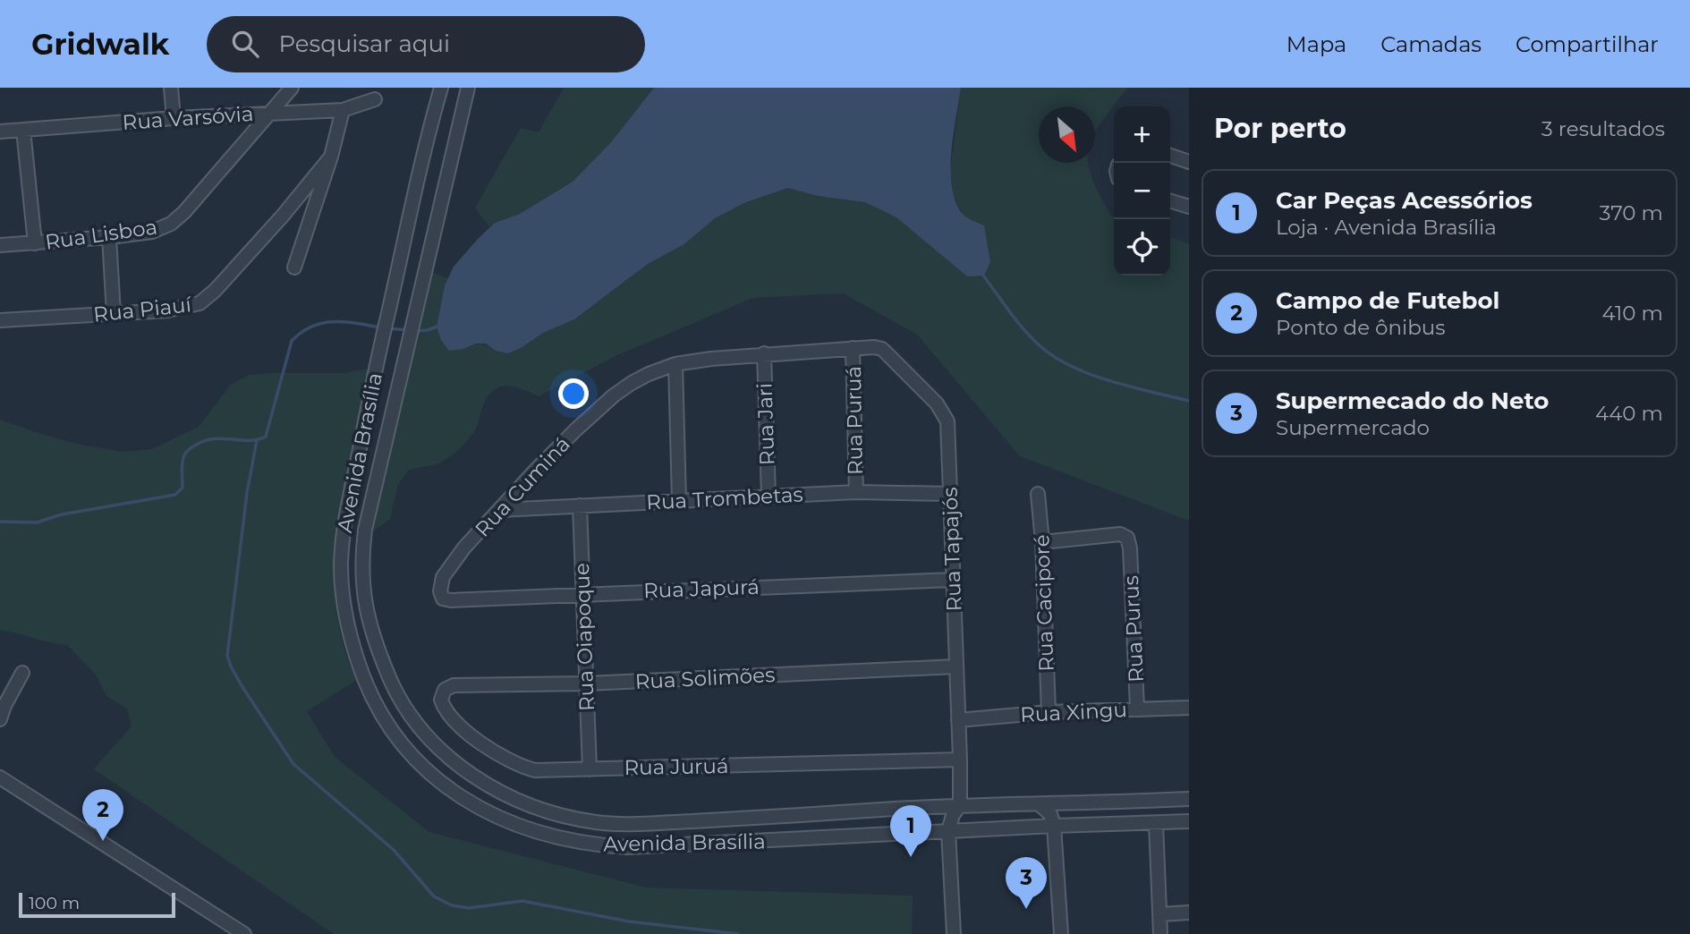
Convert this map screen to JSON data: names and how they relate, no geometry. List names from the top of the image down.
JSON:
{
  "streets": {
    "street": [
      "Rua Varsóvia",
      "Rua Lisboa",
      "Rua Piauí",
      "Rua Puruá",
      "Rua Jari",
      "Avenida Brasília",
      "Rua Cuminá",
      "Rua Trombetas",
      "Rua Tapajós",
      "Rua Japurá",
      "Rua Caciporé",
      "Rua Purus",
      "Rua Oiapoque",
      "Rua Solimões",
      "Rua Xingu",
      "Rua Juruá"
    ]
  },
  "crossings": [
    ["Rua Varsóvia", "Rua Lisboa"],
    ["Rua Puruá", "Rua Cuminá"],
    ["Rua Puruá", "Rua Trombetas"],
    ["Rua Puruá", "Rua Tapajós"],
    ["Rua Jari", "Rua Cuminá"],
    ["Rua Jari", "Rua Trombetas"],
    ["Avenida Brasília", "Rua Tapajós"],
    ["Rua Cuminá", "Rua Trombetas"],
    ["Rua Cuminá", "Rua Tapajós"],
    ["Rua Cuminá", "Rua Japurá"],
    ["Rua Trombetas", "Rua Tapajós"],
    ["Rua Trombetas", "Rua Oiapoque"],
    ["Rua Tapajós", "Rua Japurá"],
    ["Rua Tapajós", "Rua Solimões"],
    ["Rua Tapajós", "Rua Xingu"],
    ["Rua Tapajós", "Rua Juruá"],
    ["Rua Japurá", "Rua Oiapoque"],
    ["Rua Caciporé", "Rua Purus"],
    ["Rua Caciporé", "Rua Xingu"],
    ["Rua Purus", "Rua Xingu"],
    ["Rua Oiapoque", "Rua Solimões"],
    ["Rua Oiapoque", "Rua Juruá"],
    ["Rua Solimões", "Rua Juruá"]
  ],
  "scale_bar": "100 m",
  "north": "bottom right",
  "page": {
    "header": "Gridwalk",
    "search": "Pesquisar aqui",
    "nav": ["Mapa", "Camadas", "Compartilhar"],
    "heading": ["Por perto", "3 resultados"],
    "map_buttons": ["+", "−"],
    "list": [
      {
        "mark": "1",
        "name": "Car Peças Acessórios",
        "note": "Loja · Avenida Brasília",
        "value": "370 m"
      },
      {
        "mark": "2",
        "name": "Campo de Futebol",
        "note": "Ponto de ônibus",
        "value": "410 m"
      },
      {
        "mark": "3",
        "name": "Supermecado do Neto",
        "note": "Supermercado",
        "value": "440 m"
      }
    ],
    "pins": ["2", "1", "3"],
    "scale": "100 m"
  }
}
